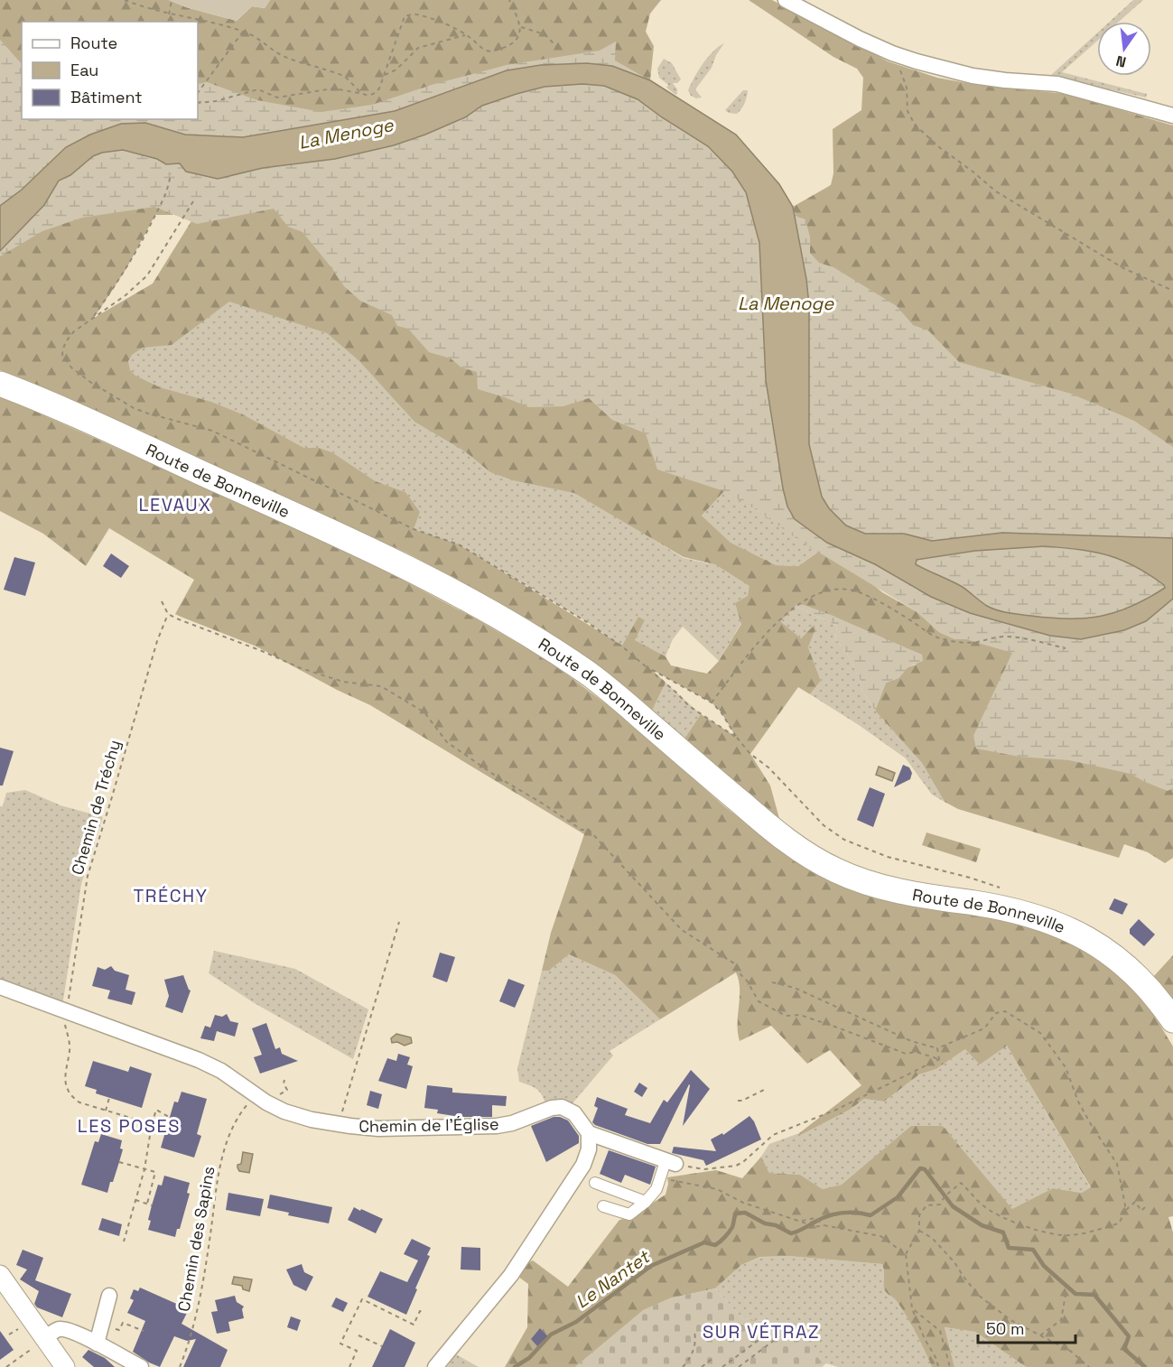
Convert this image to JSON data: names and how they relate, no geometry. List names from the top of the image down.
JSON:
{
  "streets": {
    "main road": ["Route de Bonneville"],
    "street": ["Chemin de l'Église"],
    "path": ["Chemin de Tréchy", "Chemin des Sapins"]
  },
  "crossings": [
    ["Chemin de Tréchy", "Chemin de l'Église"]
  ],
  "districts": [
    "LEVAUX",
    "TRÉCHY",
    "LES POSES",
    "SUR VÉTRAZ"
  ],
  "water": ["La Menoge", "Le Nantet"],
  "legend": ["Route", "Eau", "Bâtiment"],
  "scale_bar": "50 m",
  "north": "bottom"
}
